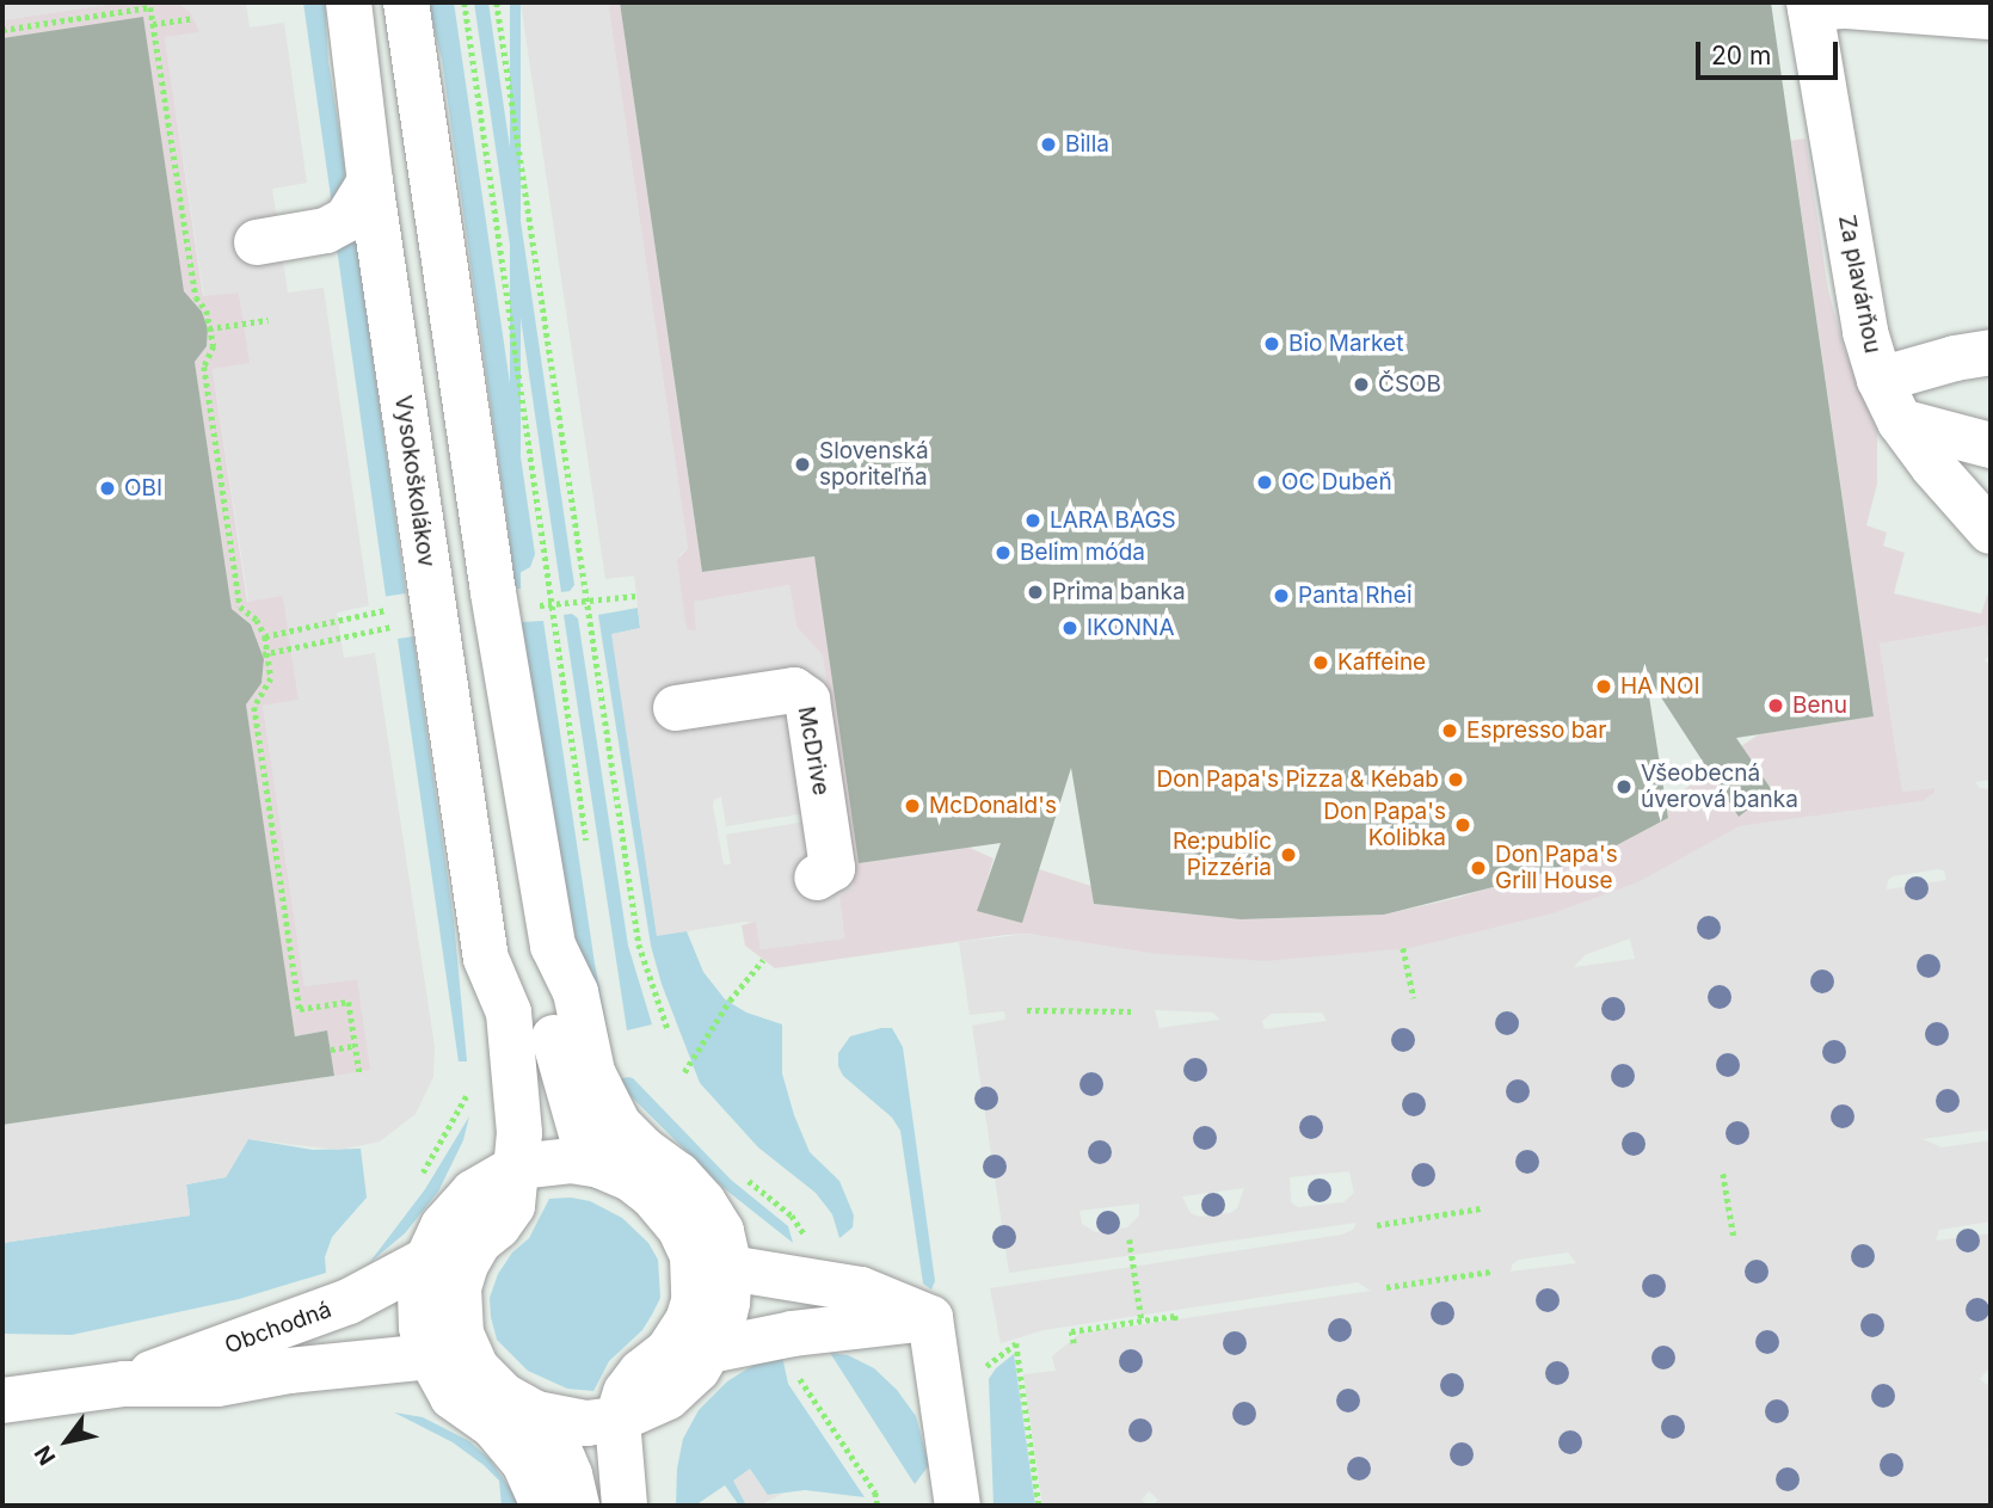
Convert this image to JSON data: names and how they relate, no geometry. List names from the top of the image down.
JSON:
{
  "streets": {
    "street": [
      "Za plavárňou",
      "Vysokoškolákov",
      "McDrive",
      "Obchodná"
    ]
  },
  "crossings": [
    ["Vysokoškolákov", "Obchodná"]
  ],
  "places": [
    "Billa",
    "Bio Market",
    "ČSOB",
    "Slovenská sporiteľňa",
    "OC Dubeň",
    "OBI",
    "LARA BAGS",
    "Belim móda",
    "Prima banka",
    "Panta Rhei",
    "IKONNA",
    "Kaffeine",
    "HA NOI",
    "Benu",
    "Espresso bar",
    "Don Papa's Pizza & Kebab",
    "Všeobecná úverová banka",
    "McDonald's",
    "Don Papa's Kolibka",
    "Re:public Pizzéria",
    "Don Papa's Grill House"
  ],
  "scale_bar": "20 m",
  "north": "bottom left"
}
